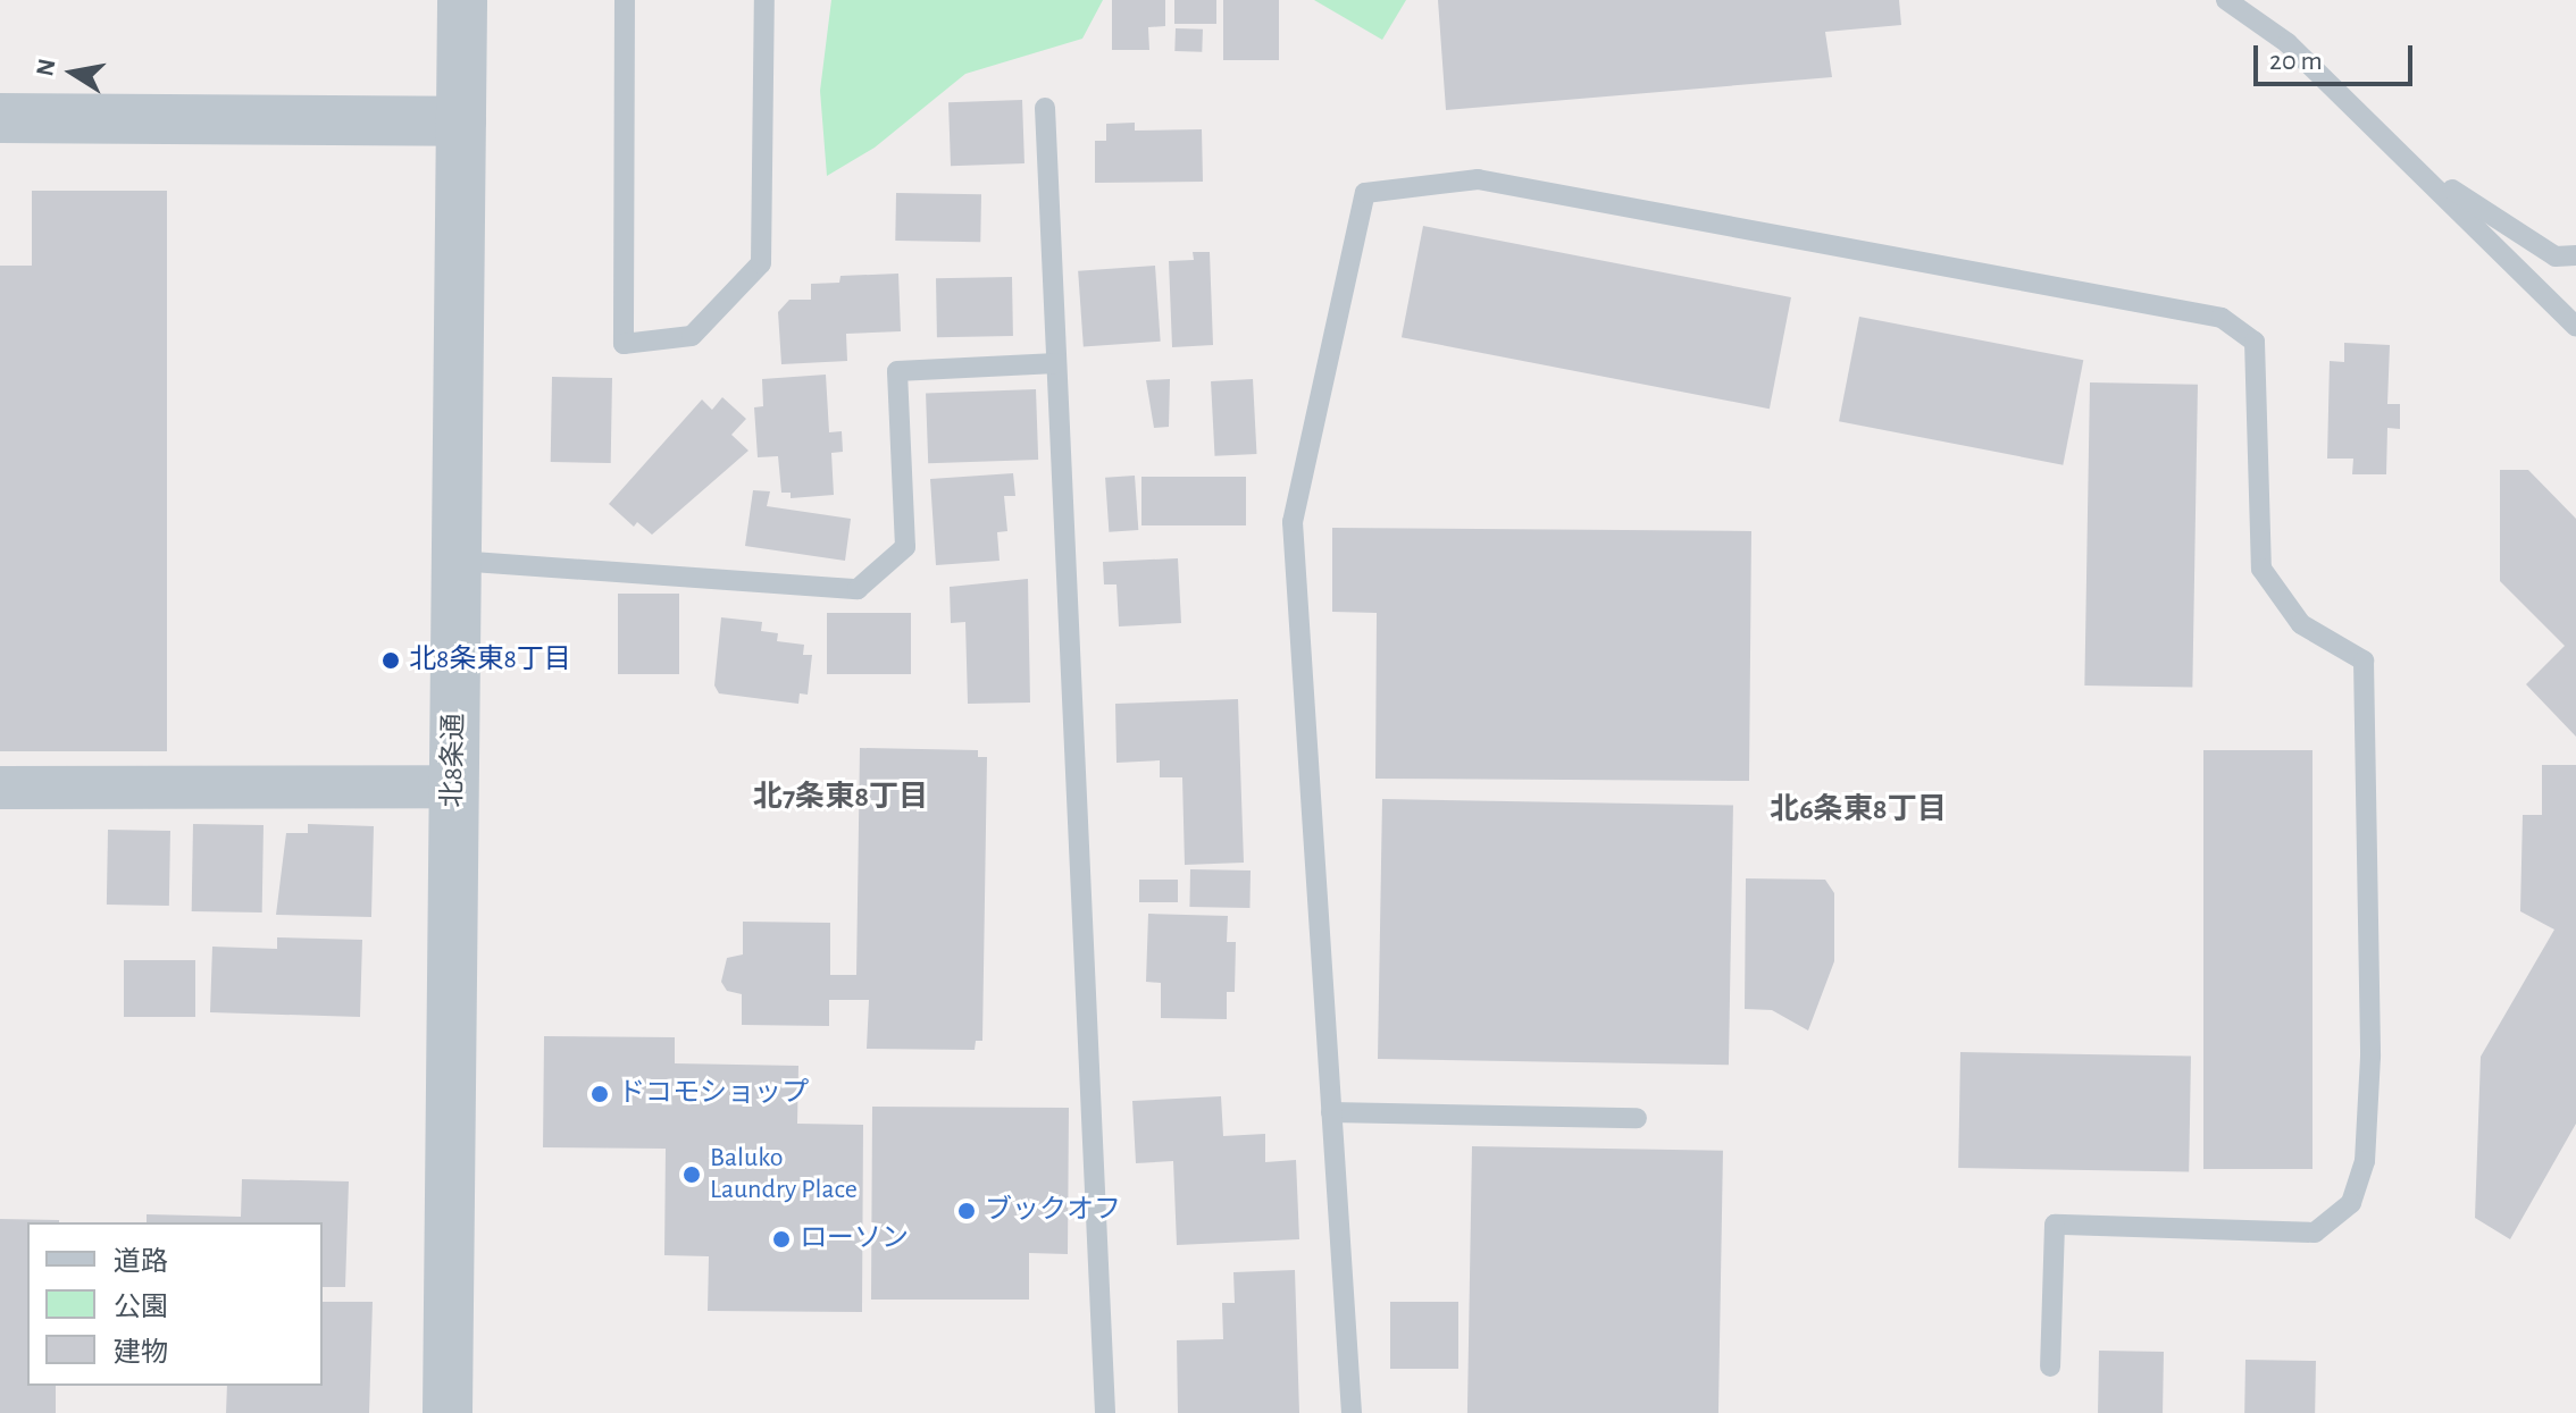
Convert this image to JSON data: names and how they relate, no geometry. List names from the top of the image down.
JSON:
{
  "streets": {
    "street": ["北8条通"]
  },
  "districts": ["北7条東8丁目", "北6条東8丁目"],
  "places": [
    "北8条東8丁目",
    "ドコモショップ",
    "Baluko Laundry Place",
    "ブックオフ",
    "ローソン"
  ],
  "legend": ["道路", "公園", "建物"],
  "scale_bar": "20 m",
  "north": "left"
}
